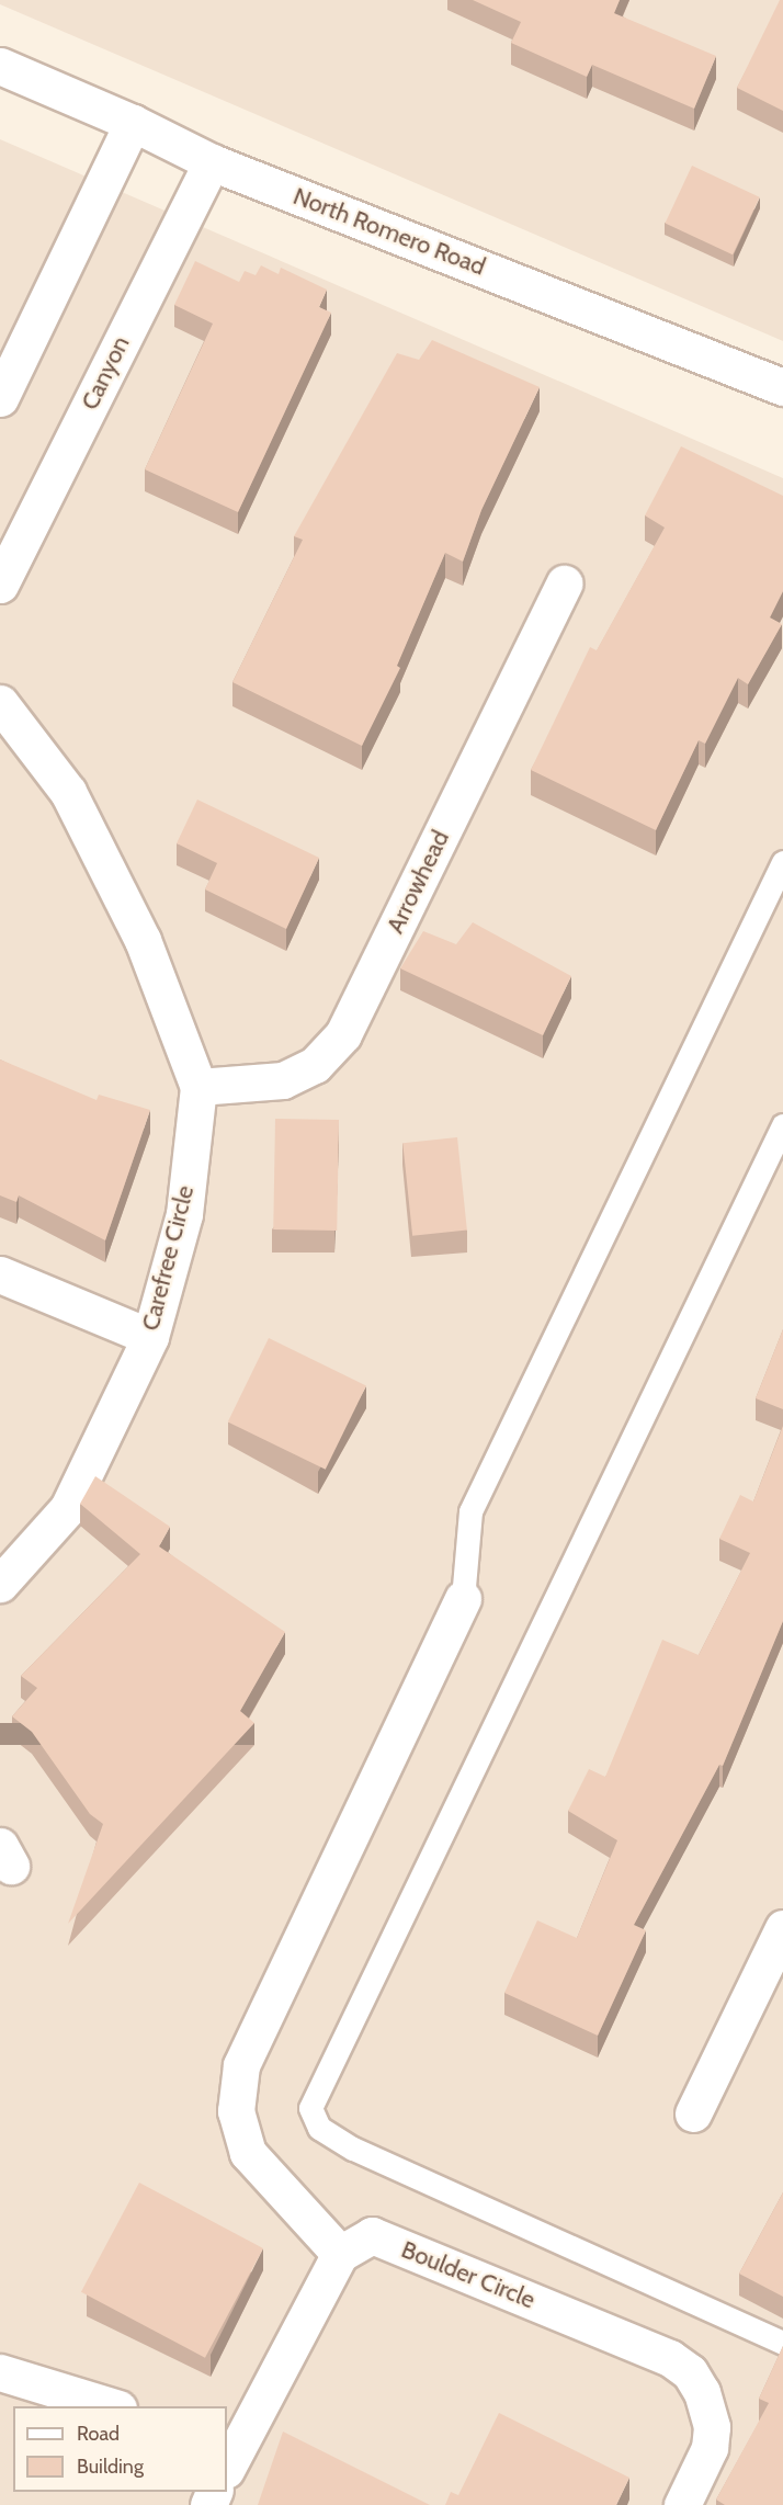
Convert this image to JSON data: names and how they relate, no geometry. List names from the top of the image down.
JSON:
{
  "streets": {
    "street": [
      "North Romero Road",
      "Canyon",
      "Arrowhead",
      "Carefree Circle",
      "Boulder Circle"
    ]
  },
  "crossings": [
    ["North Romero Road", "Canyon"],
    ["Arrowhead", "Carefree Circle"]
  ],
  "legend": ["Road", "Building"]
}
